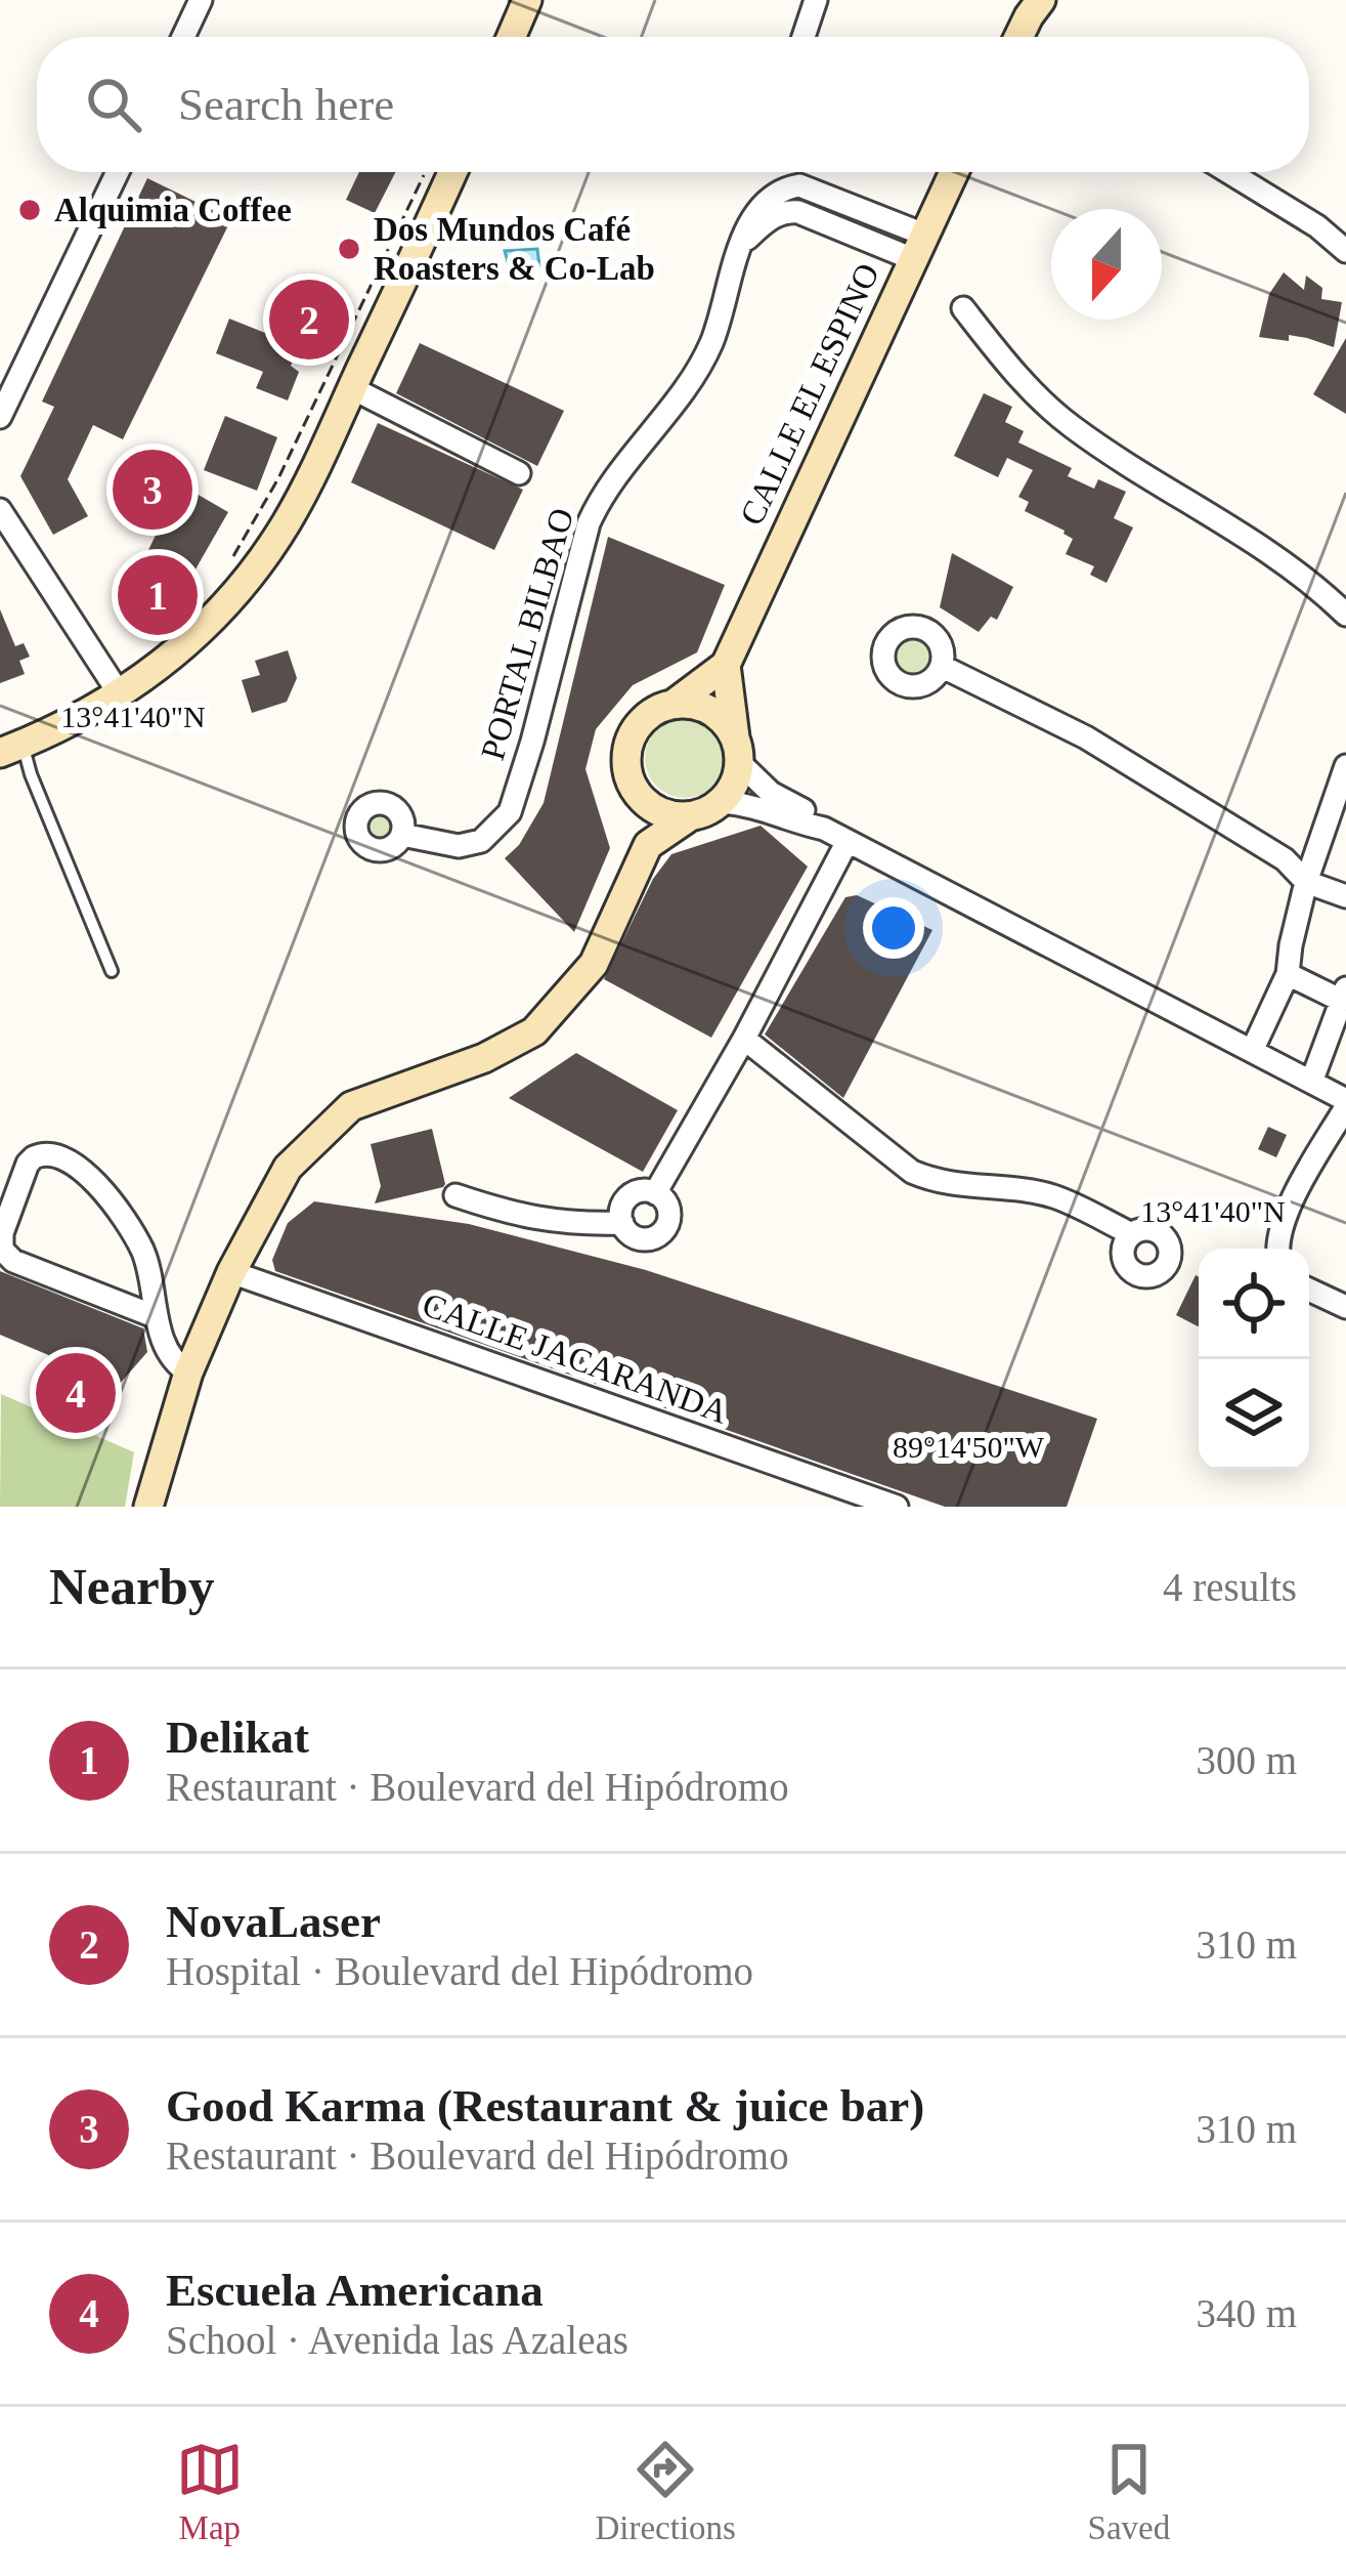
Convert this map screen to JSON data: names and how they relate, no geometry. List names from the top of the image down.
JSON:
{
  "streets": {
    "street": ["CALLE EL ESPINO", "PORTAL BILBAO", "CALLE JACARANDA"]
  },
  "crossings": [
    ["CALLE EL ESPINO", "PORTAL BILBAO"]
  ],
  "places": ["Alquimia Coffee", "Dos Mundos Café Roasters & Co-Lab"],
  "north": "bottom",
  "page": {
    "search": "Search here",
    "pins": [
      "2",
      "3",
      "1",
      "4"
    ],
    "heading": ["Nearby", "4 results"],
    "list": [
      {
        "mark": "1",
        "name": "Delikat",
        "note": "Restaurant · Boulevard del Hipódromo",
        "value": "300 m"
      },
      {
        "mark": "2",
        "name": "NovaLaser",
        "note": "Hospital · Boulevard del Hipódromo",
        "value": "310 m"
      },
      {
        "mark": "3",
        "name": "Good Karma (Restaurant & juice bar)",
        "note": "Restaurant · Boulevard del Hipódromo",
        "value": "310 m"
      },
      {
        "mark": "4",
        "name": "Escuela Americana",
        "note": "School · Avenida las Azaleas",
        "value": "340 m"
      }
    ],
    "nav": ["Map", "Directions", "Saved"]
  },
  "coordinates": ["13°41'40\"N", "89°14'50\"W"]
}
